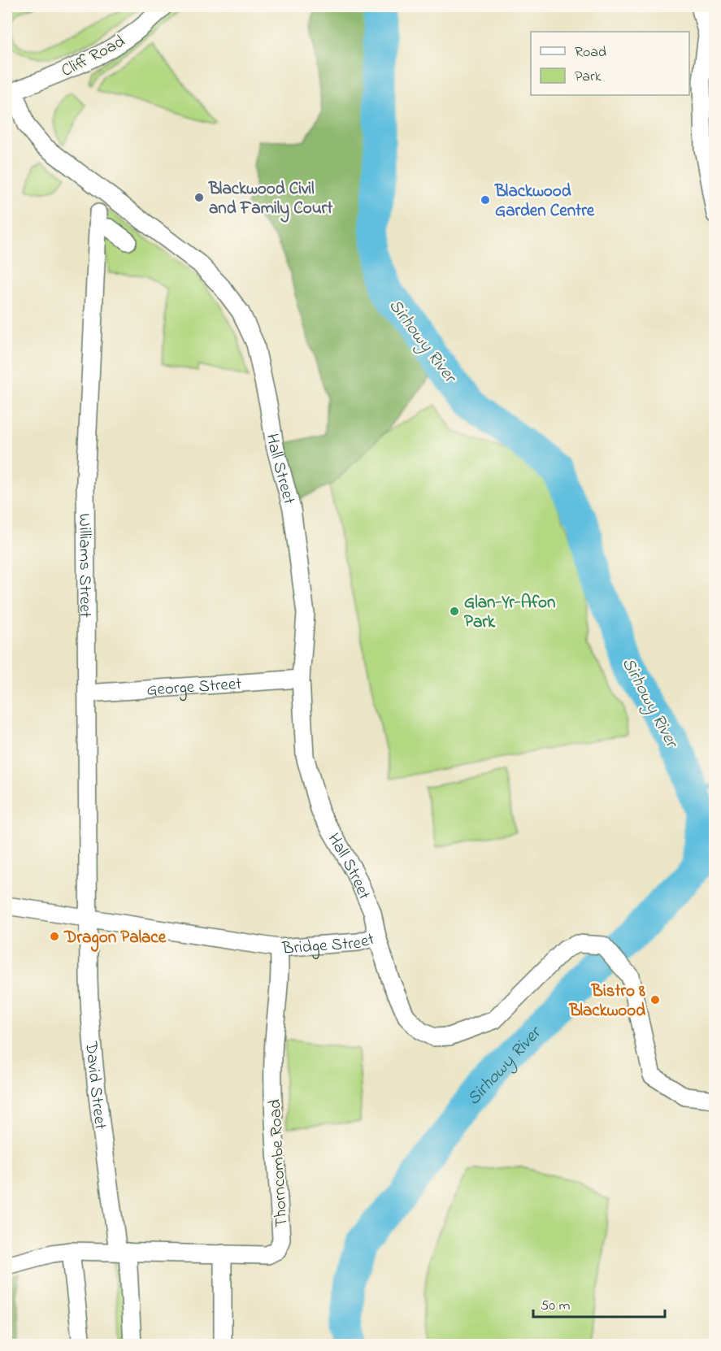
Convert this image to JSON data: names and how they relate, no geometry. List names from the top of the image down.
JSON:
{
  "streets": {
    "street": [
      "Cliff Road",
      "Hall Street",
      "Williams Street",
      "George Street",
      "Bridge Street",
      "David Street",
      "Thorncombe Road"
    ]
  },
  "crossings": [
    ["Cliff Road", "Hall Street"],
    ["Hall Street", "George Street"],
    ["Hall Street", "Bridge Street"],
    ["Williams Street", "George Street"],
    ["Williams Street", "Bridge Street"],
    ["Williams Street", "David Street"],
    ["Bridge Street", "David Street"],
    ["Bridge Street", "Thorncombe Road"],
    ["David Street", "Thorncombe Road"]
  ],
  "water": ["Sirhowy River"],
  "places": [
    "Blackwood Civil and Family Court",
    "Blackwood Garden Centre",
    "Glan-Yr-Afon Park",
    "Dragon Palace",
    "Bistro 8 Blackwood"
  ],
  "legend": ["Road", "Park"],
  "scale_bar": "50 m"
}
